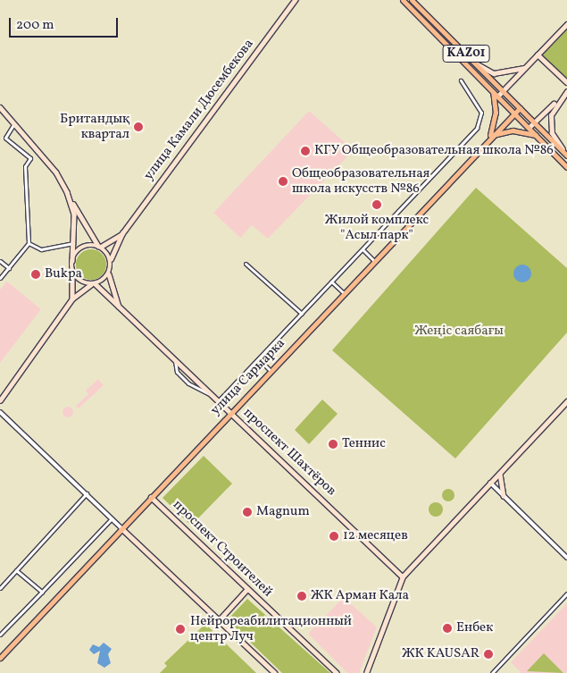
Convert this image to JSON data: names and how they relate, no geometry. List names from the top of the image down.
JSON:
{
  "streets": {
    "main road": [
      "KАZ01",
      "улица Камали Дюсембекова",
      "улица Сарыарка",
      "проспект Шахтёров",
      "проспект Строителей"
    ]
  },
  "crossings": [
    ["KАZ01", "улица Сарыарка"],
    ["улица Сарыарка", "проспект Шахтёров"],
    ["улица Сарыарка", "проспект Строителей"]
  ],
  "parks": ["Жеңіс саябағы"],
  "places": [
    "Британдық квартал",
    "КГУ Общеобразовательная школа №86",
    "Общеобразовательная школа искусств №86",
    "Жилой комплекс \"Асыл парк\"",
    "Bukpa",
    "Теннис",
    "Magnum",
    "12 месяцев",
    "ЖК Арман Кала",
    "Енбек",
    "Нейрореабилитационный центр Луч",
    "ЖК KAUSAR"
  ],
  "scale_bar": "200 m"
}
